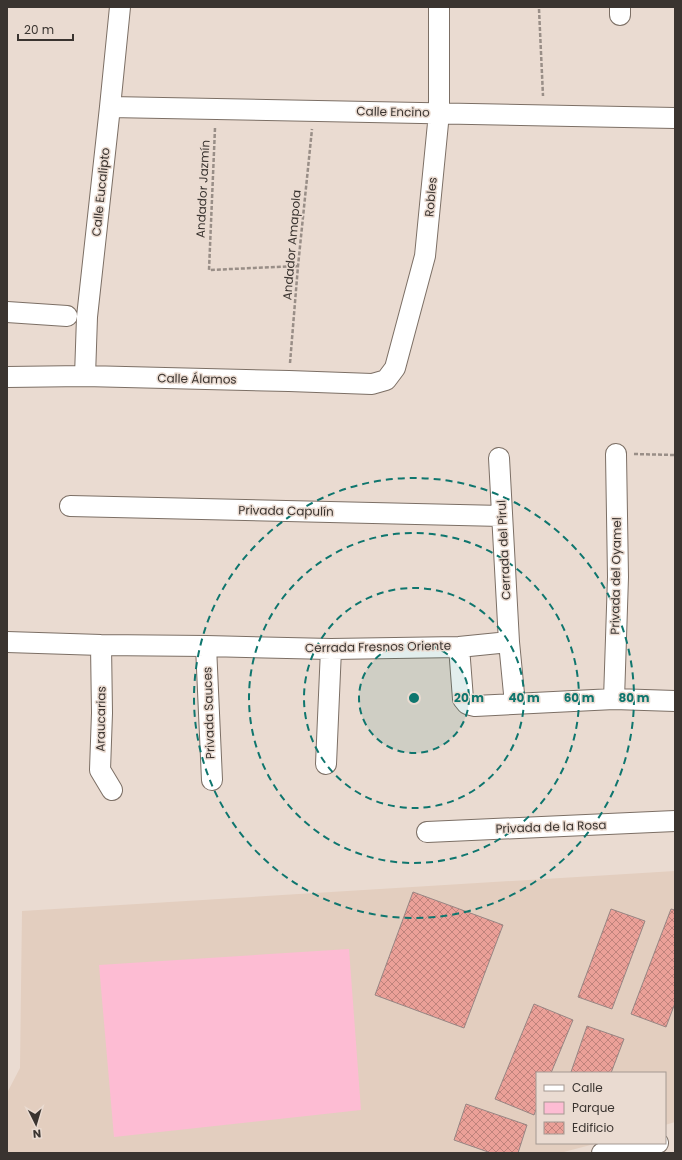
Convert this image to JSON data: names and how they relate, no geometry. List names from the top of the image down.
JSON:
{
  "streets": {
    "street": [
      "Calle Encino",
      "Calle Eucalipto",
      "Robles",
      "Calle Álamos",
      "Privada Capulín",
      "Cerrada del Pirul",
      "Privada del Oyamel",
      "Cerrada Fresnos Oriente",
      "Privada Sauces",
      "Araucarias",
      "Privada de la Rosa"
    ],
    "path": ["Andador Jazmín", "Andador Amapola"]
  },
  "crossings": [
    ["Calle Encino", "Andador Jazmín"],
    ["Calle Encino", "Calle Eucalipto"],
    ["Calle Encino", "Robles"],
    ["Calle Encino", "Andador Amapola"],
    ["Andador Jazmín", "Andador Amapola"],
    ["Calle Eucalipto", "Calle Álamos"],
    ["Robles", "Calle Álamos"],
    ["Andador Amapola", "Calle Álamos"],
    ["Privada Capulín", "Cerrada del Pirul"],
    ["Cerrada del Pirul", "Cerrada Fresnos Oriente"],
    ["Cerrada Fresnos Oriente", "Privada Sauces"],
    ["Cerrada Fresnos Oriente", "Araucarias"]
  ],
  "legend": ["Calle", "Parque", "Edificio"],
  "scale_bar": "20 m",
  "north": "bottom",
  "rings": [
    "20 m",
    "40 m",
    "60 m",
    "80 m"
  ]
}
